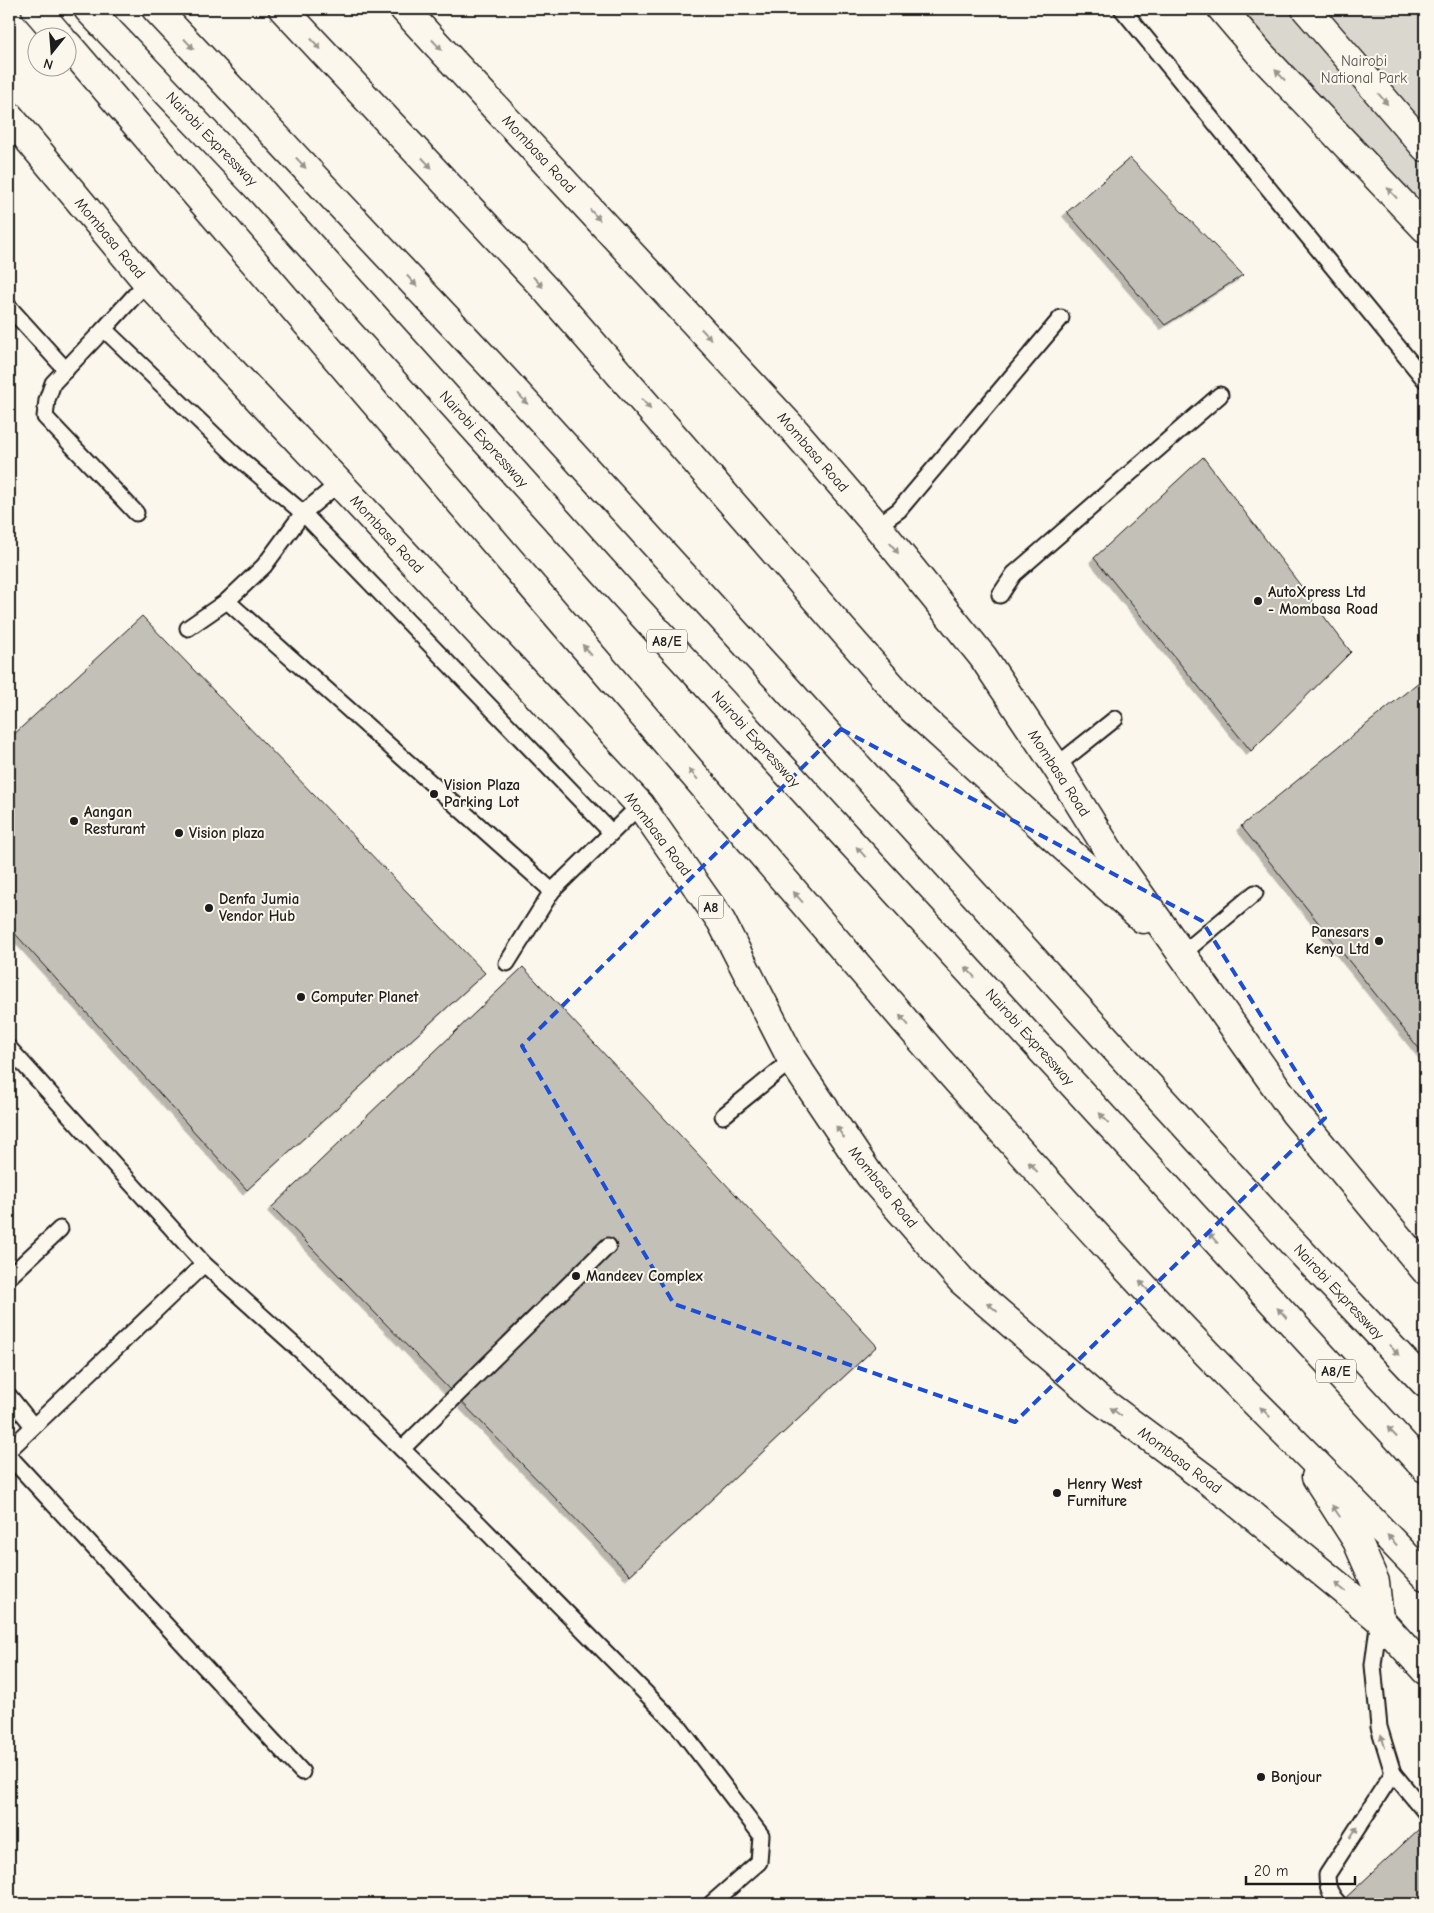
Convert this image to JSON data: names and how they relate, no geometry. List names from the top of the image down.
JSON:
{
  "streets": {
    "main road": [
      "Nairobi Expressway",
      "Mombasa Road",
      "A8/E",
      "A8"
    ]
  },
  "parks": ["Nairobi National Park"],
  "places": [
    "AutoXpress Ltd - Mombasa Road",
    "Vision Plaza Parking Lot",
    "Aangan Resturant",
    "Vision plaza",
    "Denfa Jumia Vendor Hub",
    "Panesars Kenya Ltd",
    "Computer Planet",
    "Mandeev Complex",
    "Henry West Furniture",
    "Bonjour"
  ],
  "scale_bar": "20 m",
  "north": "bottom"
}
